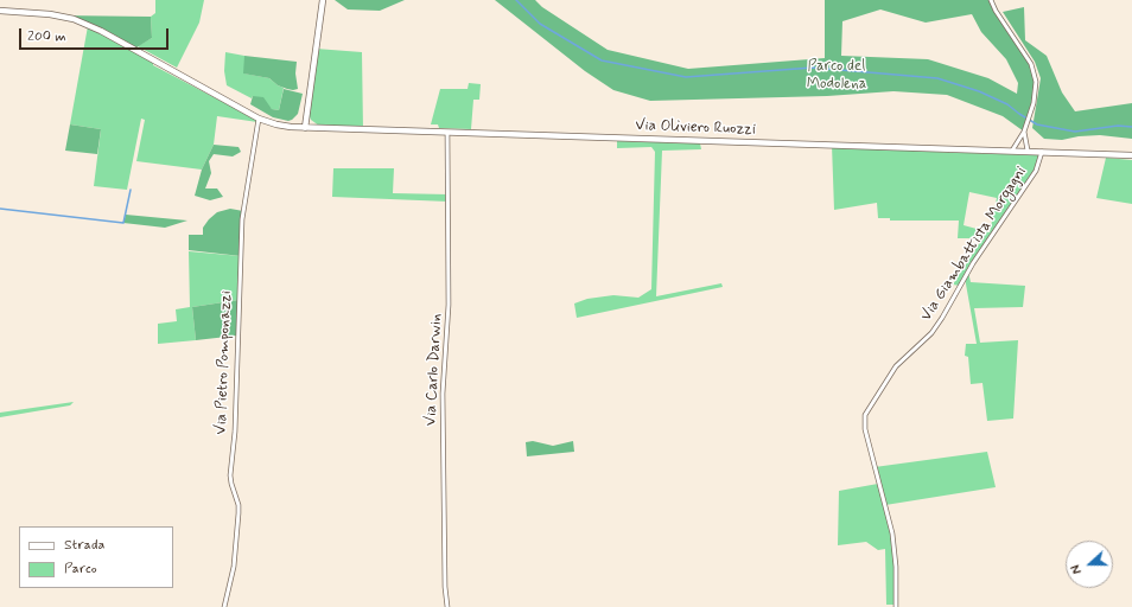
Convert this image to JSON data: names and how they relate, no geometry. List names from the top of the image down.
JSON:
{
  "streets": {
    "street": [
      "Via Oliviero Ruozzi",
      "Via Giambattista Morgagni",
      "Via Pietro Pomponazzi",
      "Via Carlo Darwin"
    ]
  },
  "crossings": [
    ["Via Oliviero Ruozzi", "Via Giambattista Morgagni"],
    ["Via Oliviero Ruozzi", "Via Pietro Pomponazzi"],
    ["Via Oliviero Ruozzi", "Via Carlo Darwin"]
  ],
  "parks": ["Parco del Modolena"],
  "legend": ["Strada", "Parco"],
  "scale_bar": "200 m",
  "north": "left"
}
